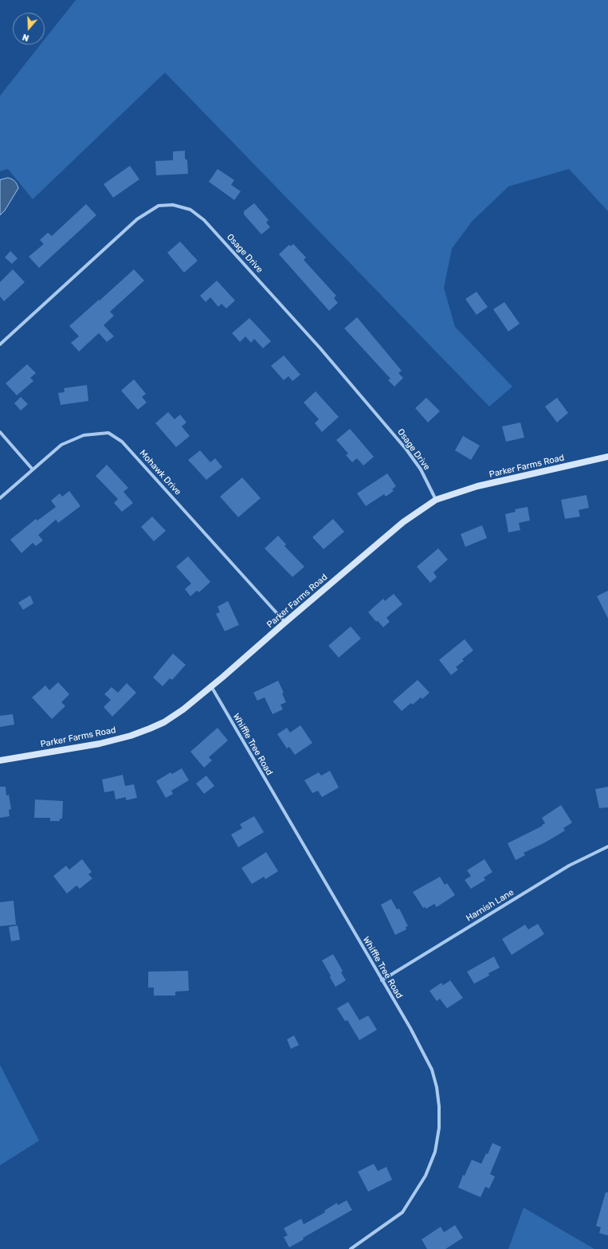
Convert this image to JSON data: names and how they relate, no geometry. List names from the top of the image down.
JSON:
{
  "streets": {
    "street": [
      "Osage Drive",
      "Parker Farms Road",
      "Mohawk Drive",
      "Whiffle Tree Road",
      "Harnish Lane"
    ]
  },
  "crossings": [
    ["Osage Drive", "Parker Farms Road"],
    ["Parker Farms Road", "Mohawk Drive"],
    ["Parker Farms Road", "Whiffle Tree Road"],
    ["Whiffle Tree Road", "Harnish Lane"]
  ],
  "north": "bottom"
}
